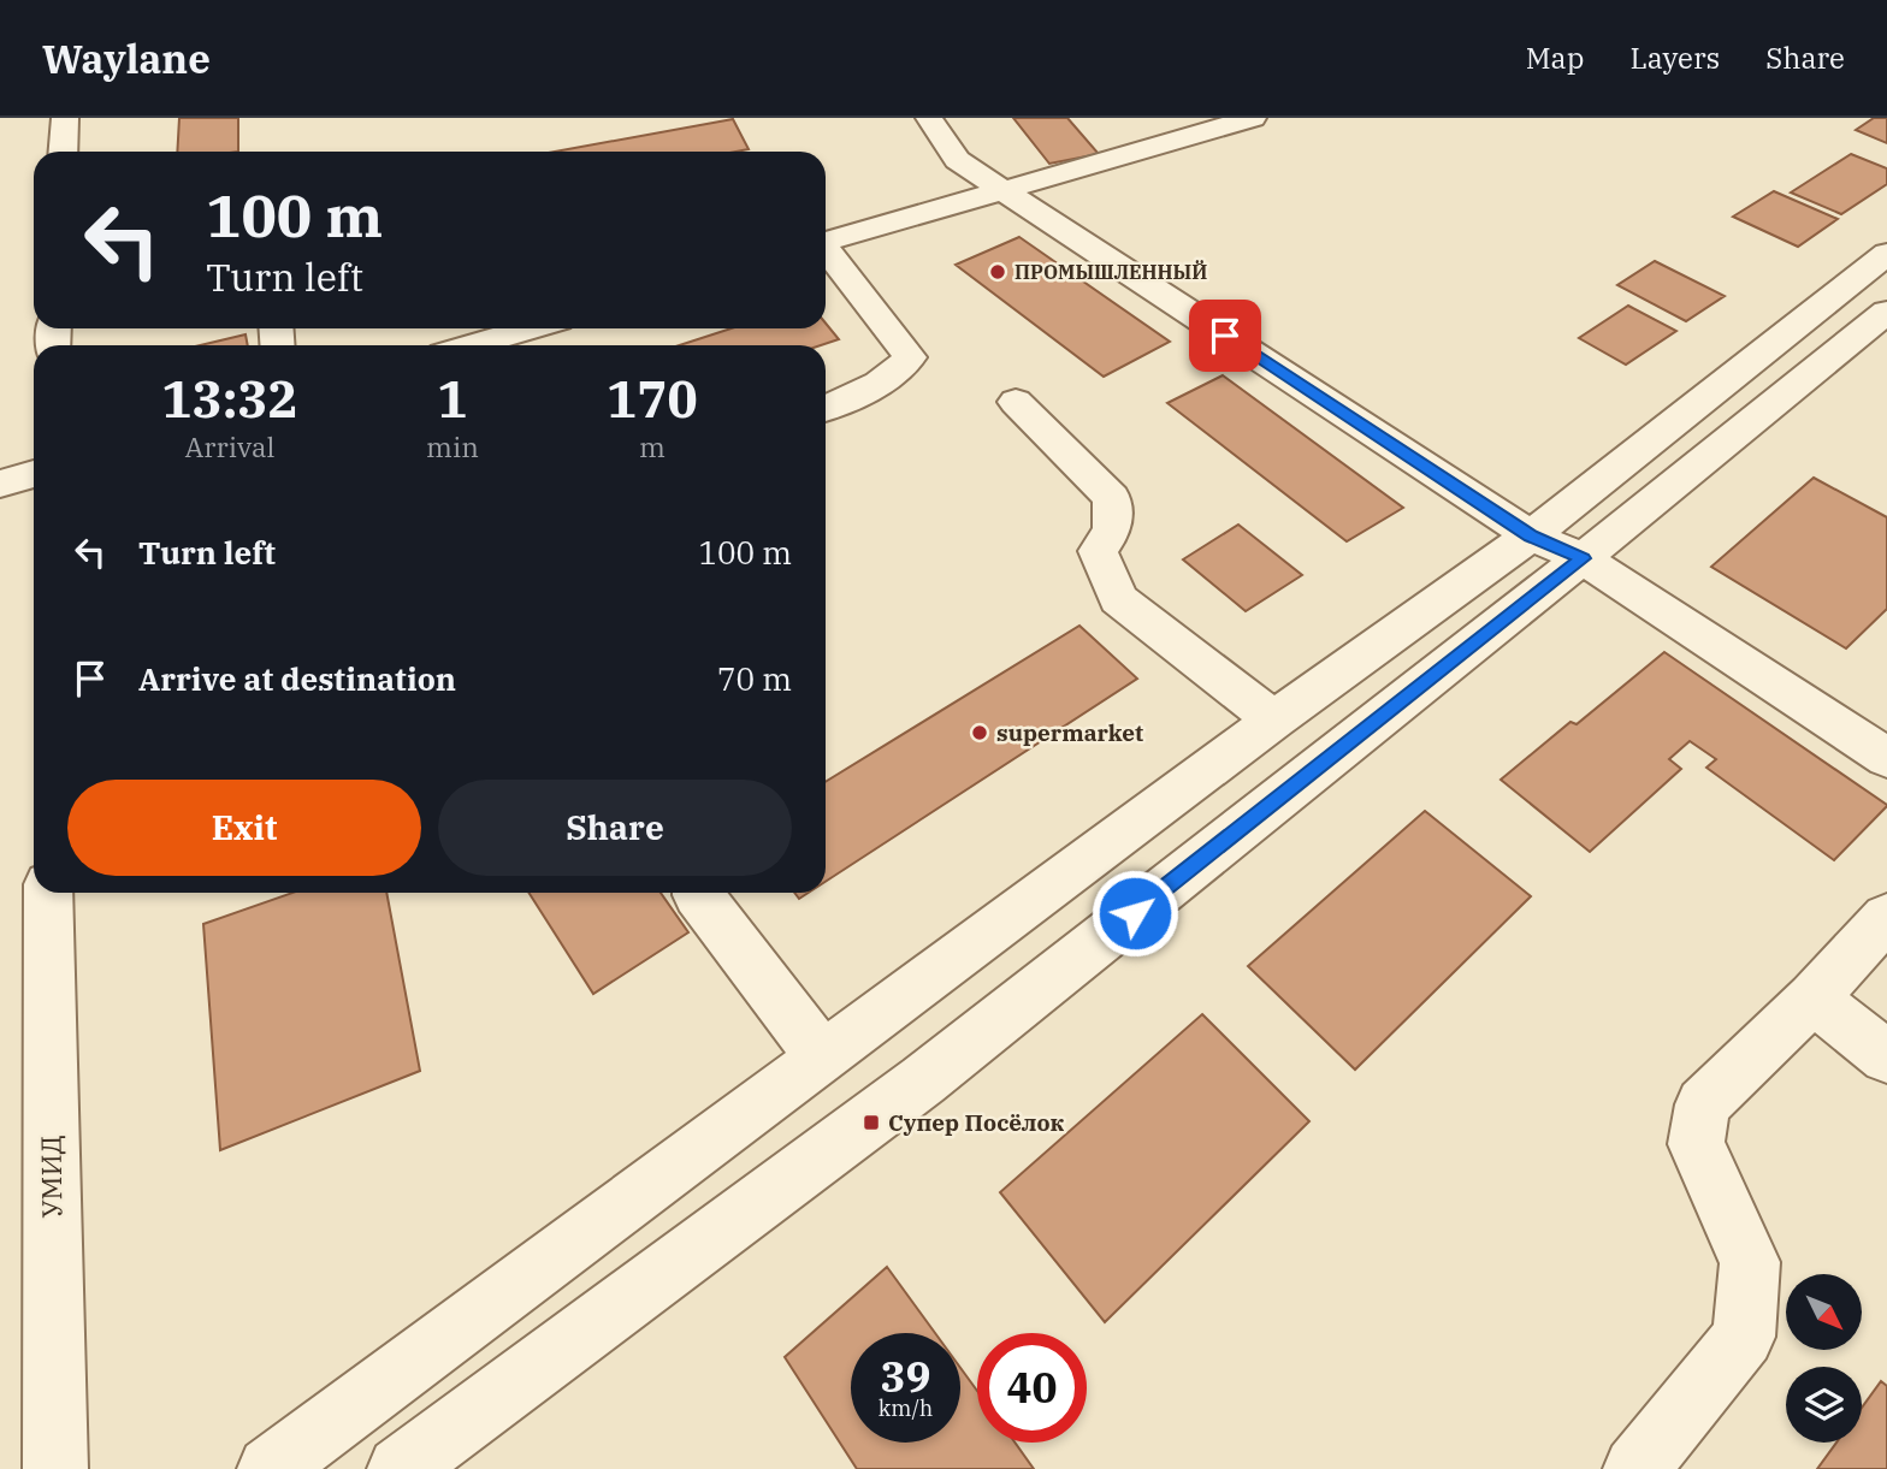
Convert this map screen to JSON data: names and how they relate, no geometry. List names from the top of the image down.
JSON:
{
  "streets": {
    "street": ["УМИД"]
  },
  "places": {
    "other": ["ПРОМЫШЛЕННЫЙ", "supermarket"],
    "transit": ["Супер Посёлок"]
  },
  "north": "bottom right",
  "page": {
    "header": "Waylane",
    "nav": ["Map", "Layers", "Share"],
    "turn": ["100 m", "Turn left"],
    "eta": [
      "13:32",
      "Arrival",
      "1",
      "min",
      "170",
      "m"
    ],
    "list": [
      {
        "name": "Turn left",
        "value": "100 m"
      },
      {
        "name": "Arrive at destination",
        "value": "70 m"
      }
    ],
    "buttons": ["Exit", "Share"],
    "speed": "39 km/h",
    "limit": "40"
  }
}
